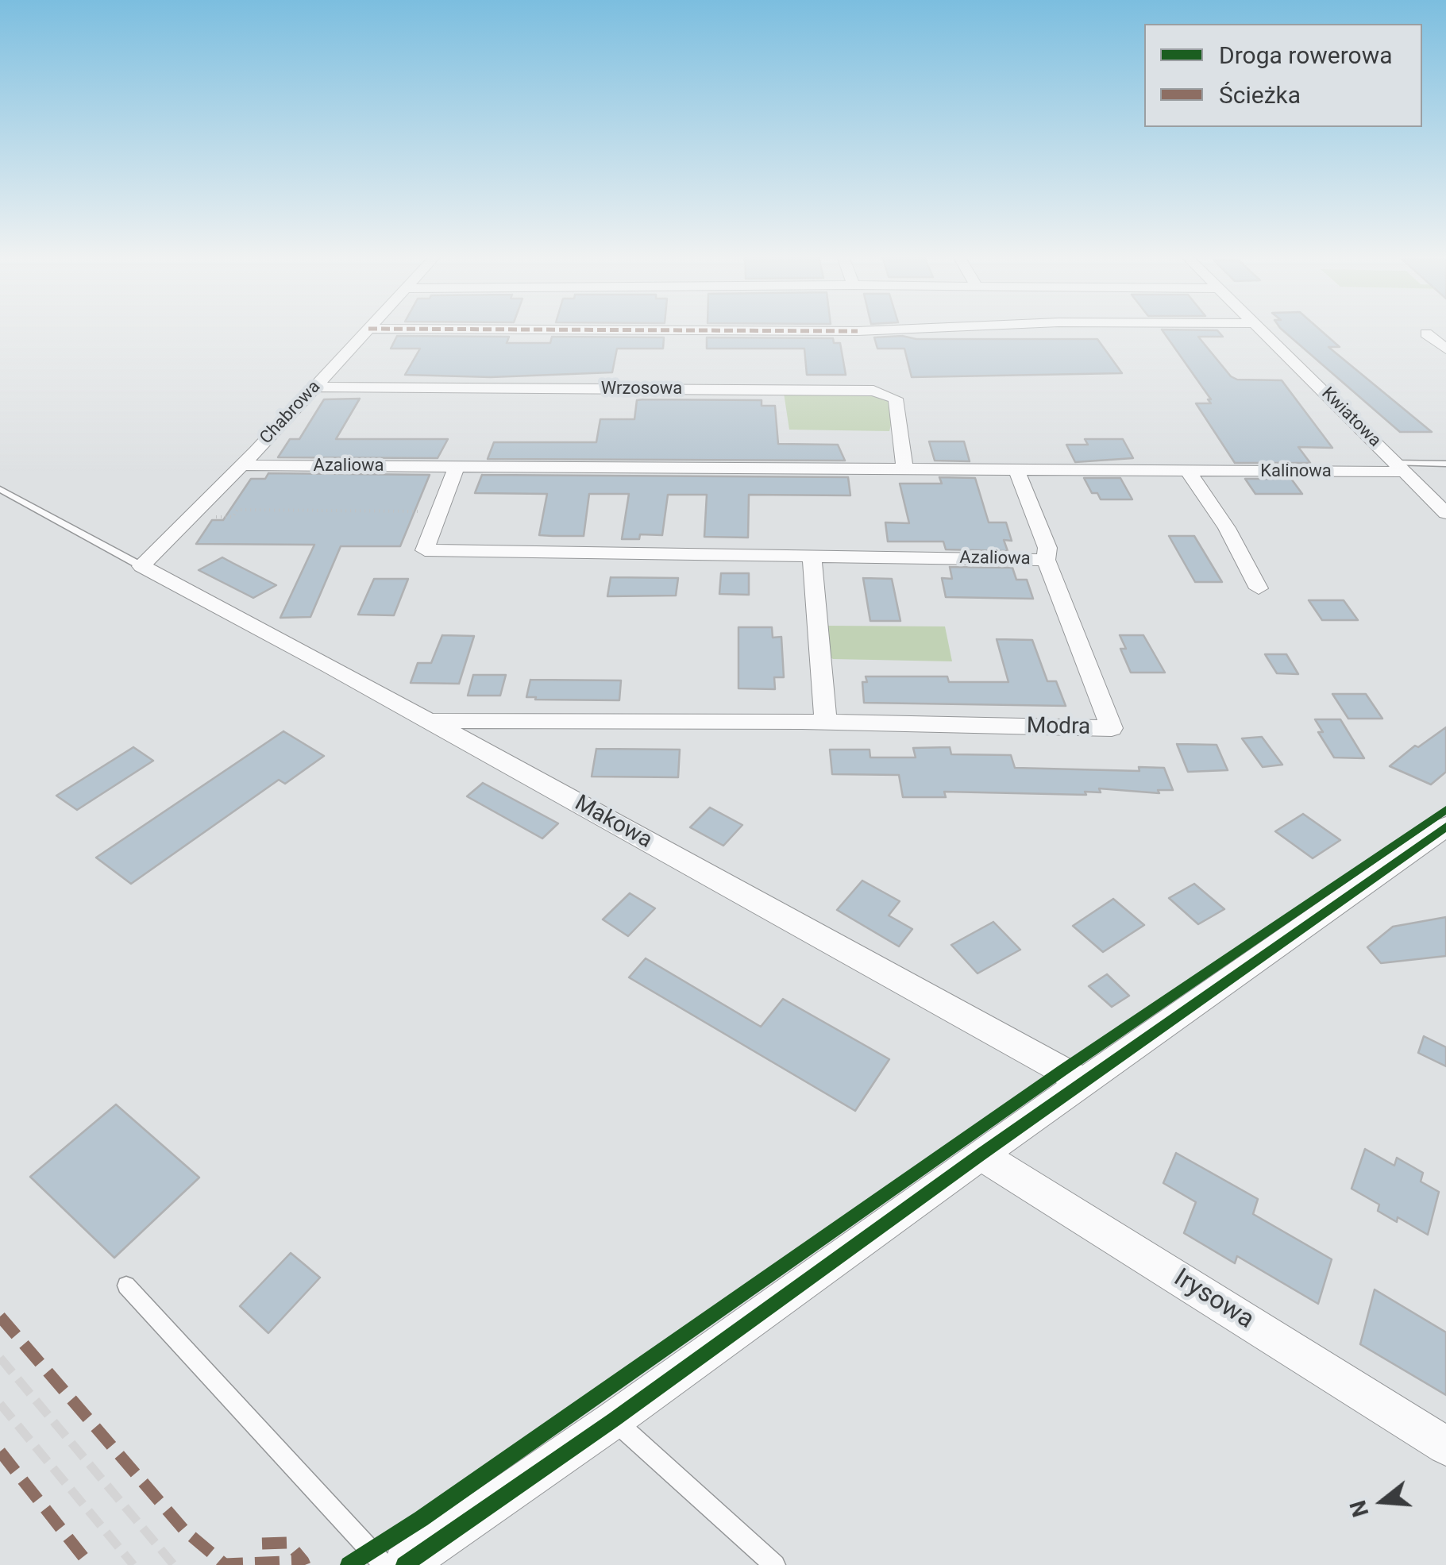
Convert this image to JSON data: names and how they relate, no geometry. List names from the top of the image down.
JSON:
{
  "streets": {
    "street": [
      "Wrzosowa",
      "Chabrowa",
      "Kwiatowa",
      "Azaliowa",
      "Kalinowa",
      "Modra",
      "Makowa",
      "Irysowa"
    ]
  },
  "crossings": [
    ["Wrzosowa", "Chabrowa"],
    ["Wrzosowa", "Azaliowa"],
    ["Chabrowa", "Azaliowa"],
    ["Chabrowa", "Makowa"],
    ["Kwiatowa", "Kalinowa"],
    ["Azaliowa", "Kalinowa"],
    ["Azaliowa", "Modra"],
    ["Modra", "Makowa"]
  ],
  "legend": ["Droga rowerowa", "Ścieżka"],
  "north": "left"
}
